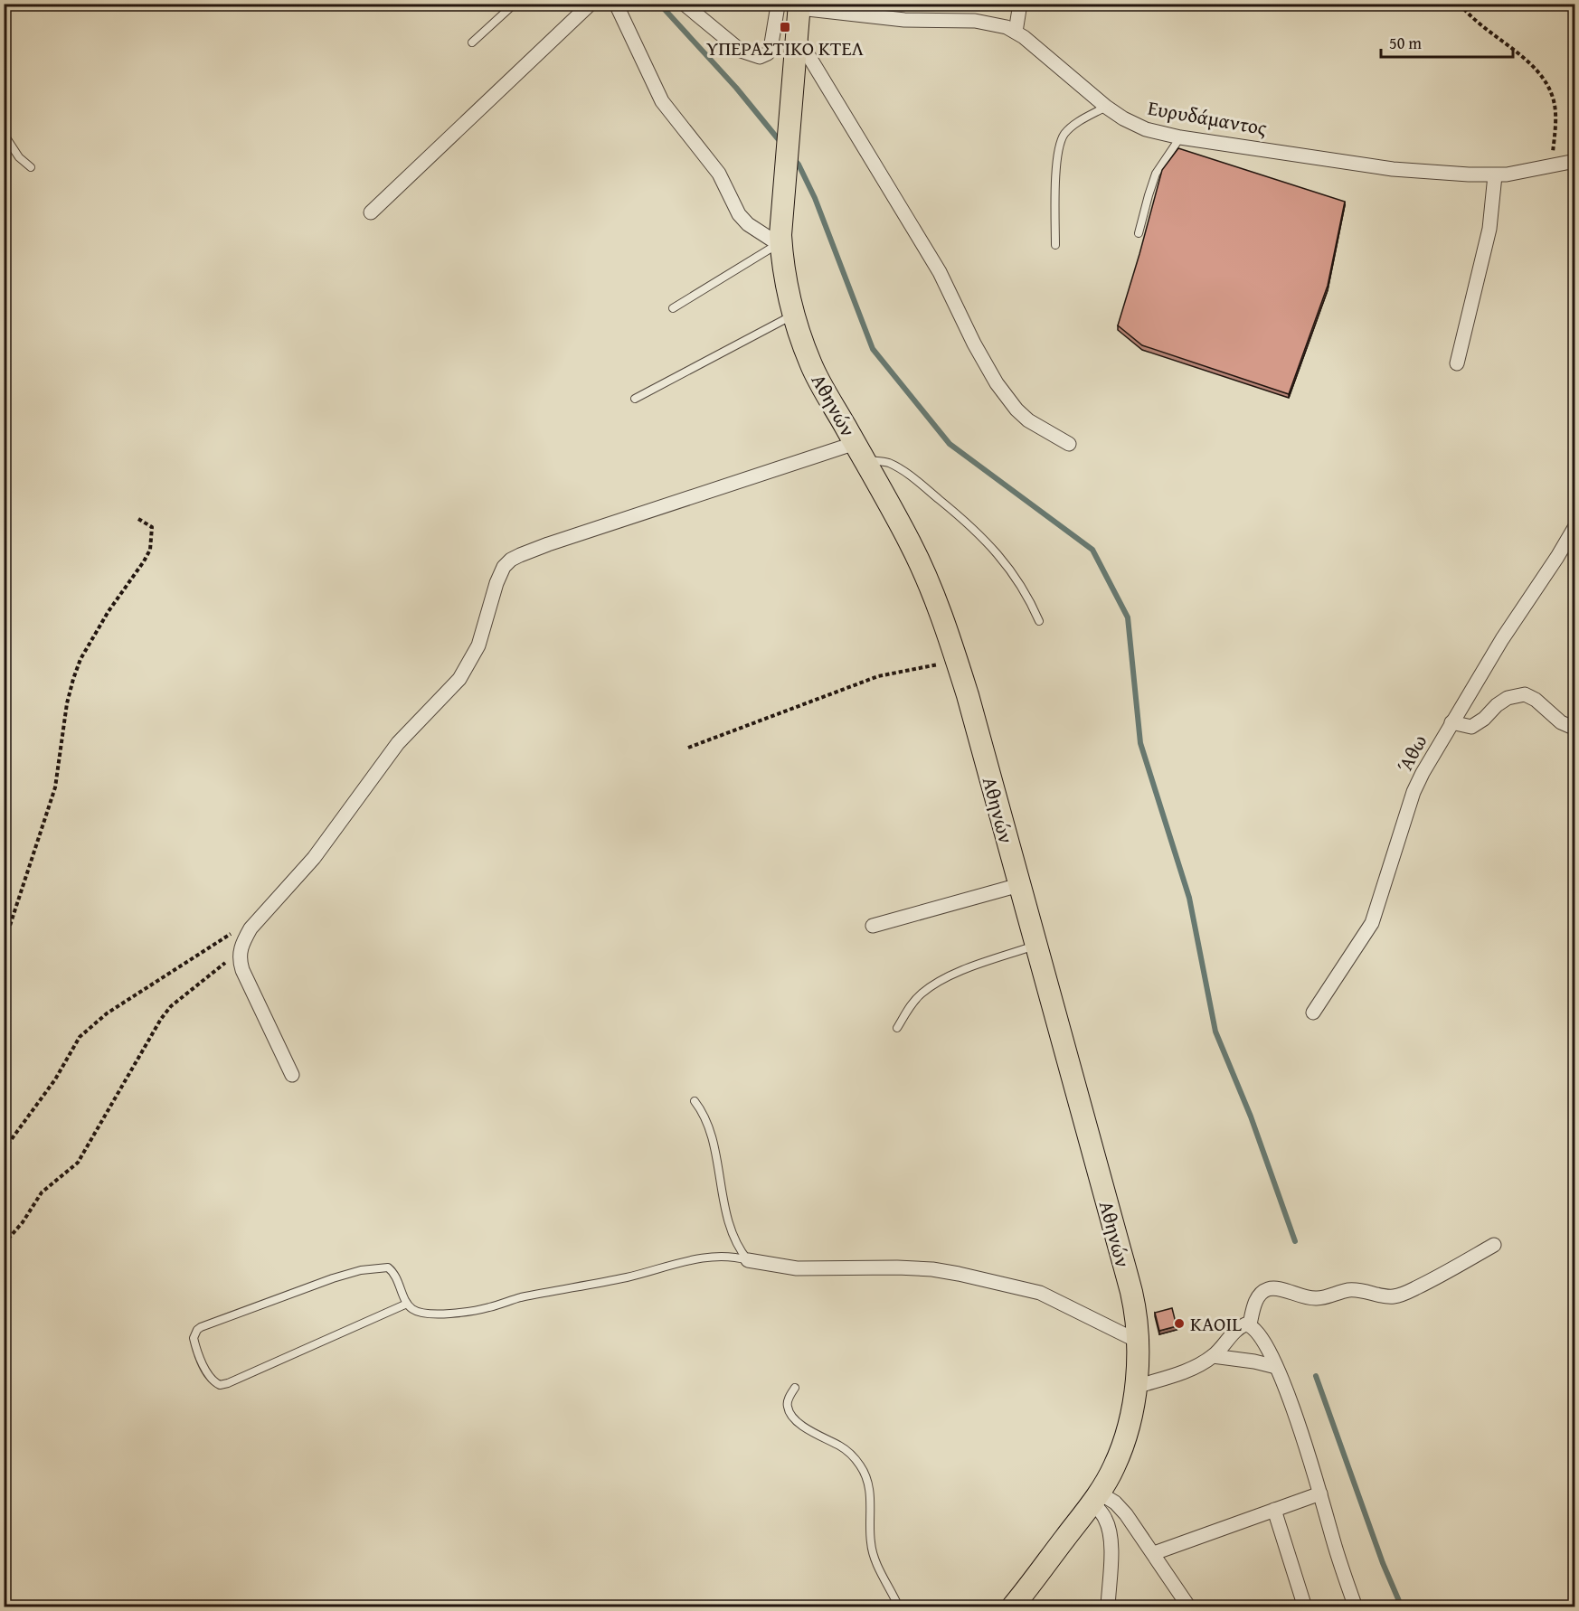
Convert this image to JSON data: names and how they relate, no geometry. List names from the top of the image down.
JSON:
{
  "streets": {
    "main road": ["Αθηνών"],
    "street": ["Ευρυδάμαντος", "Άθω"]
  },
  "crossings": [
    ["Ευρυδάμαντος", "Αθηνών"]
  ],
  "places": {
    "transit": ["ΥΠΕΡΑΣΤΙΚΟ ΚΤΕΛ"],
    "other": ["KAOIL"]
  },
  "scale_bar": "50 m"
}
